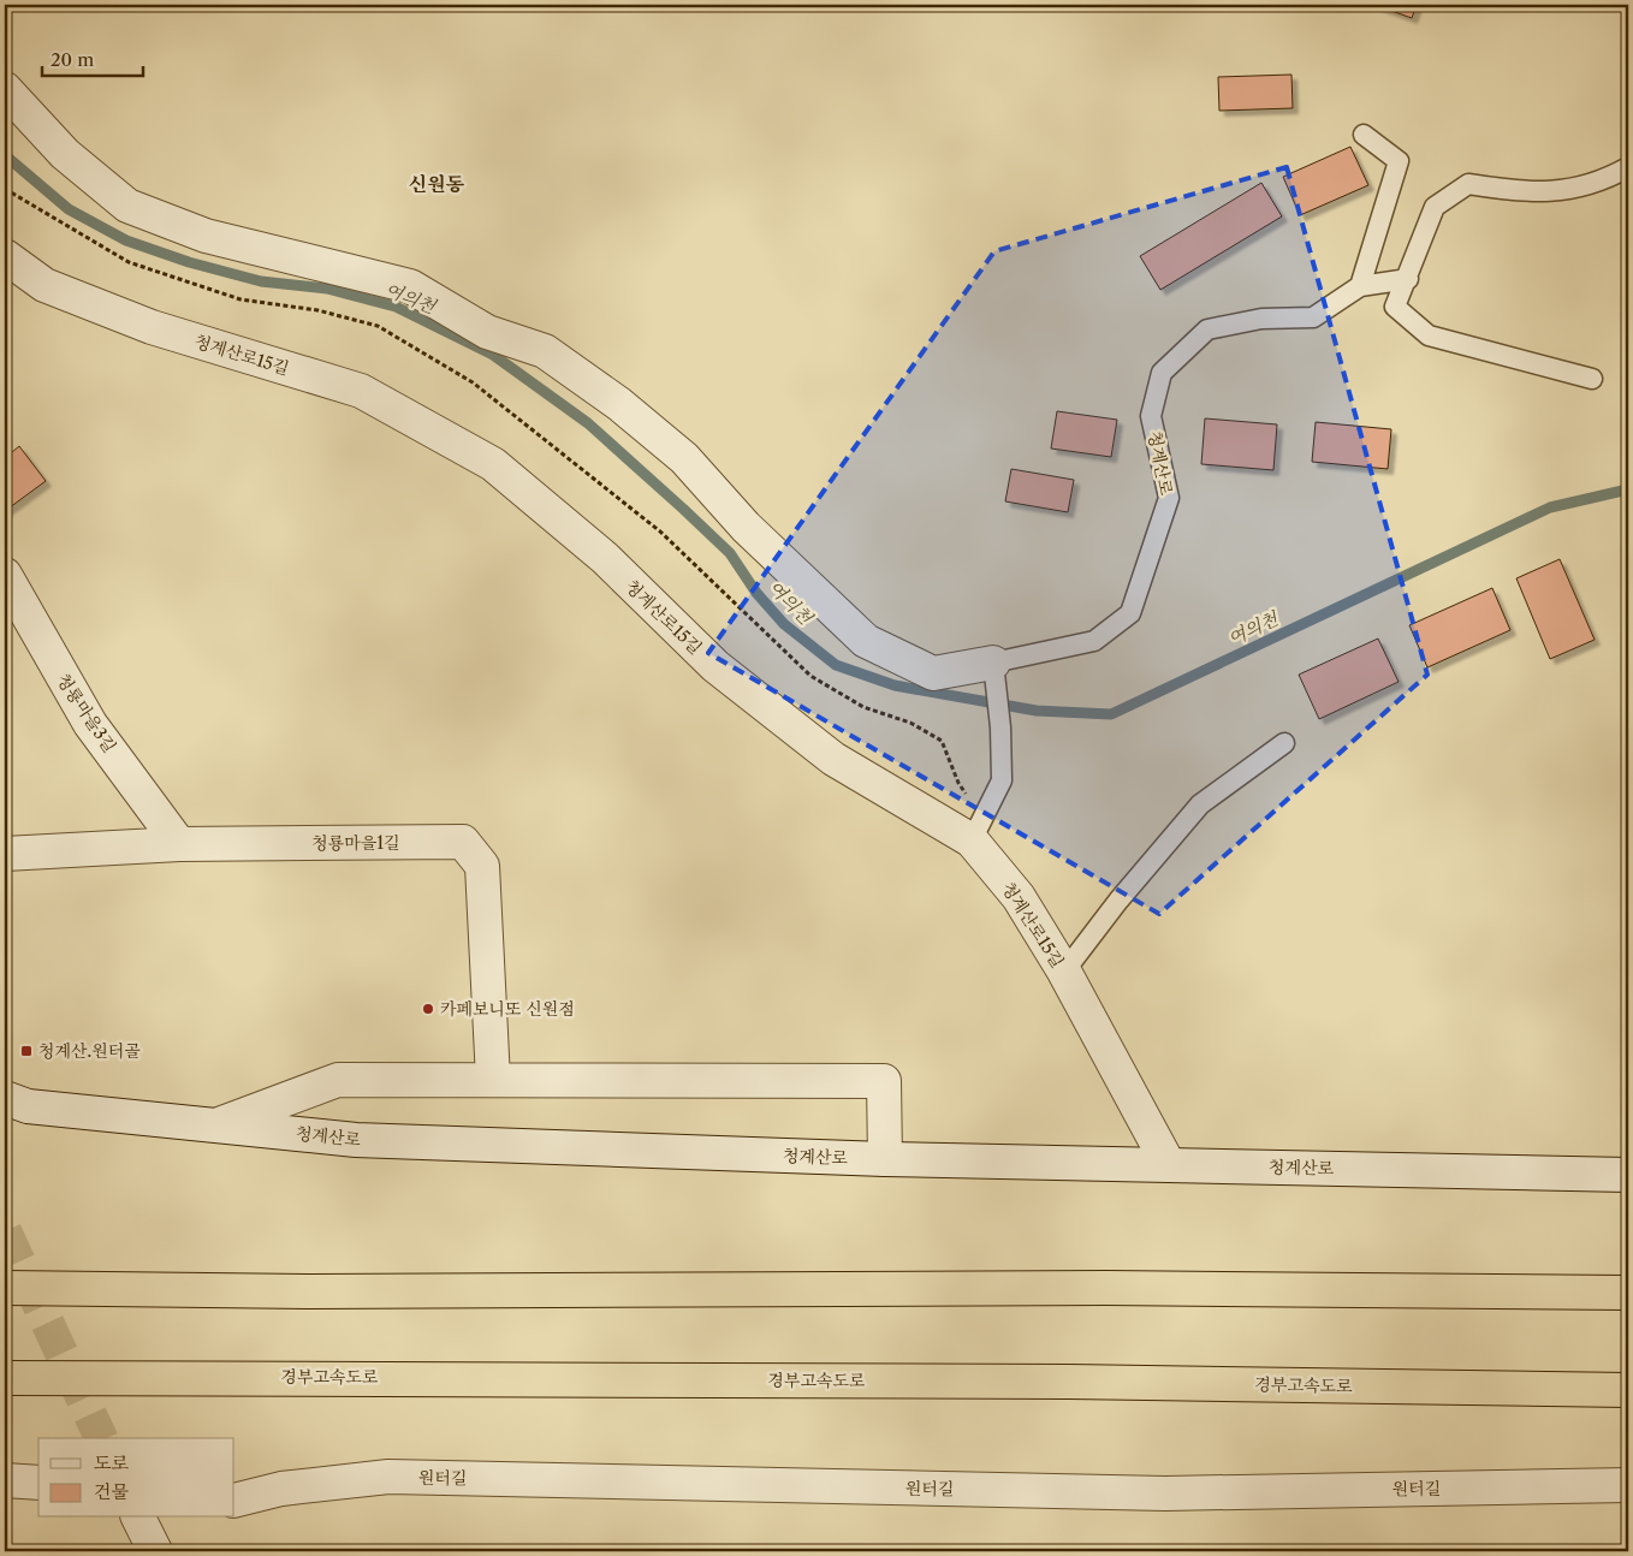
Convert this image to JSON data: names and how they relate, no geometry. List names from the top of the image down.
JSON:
{
  "streets": {
    "highway": ["경부고속도로"],
    "street": [
      "청계산로15길",
      "청계산로",
      "청룡마을3길",
      "청룡마을1길",
      "원터길"
    ]
  },
  "crossings": [
    ["청계산로15길", "청계산로"],
    ["청룡마을3길", "청룡마을1길"]
  ],
  "districts": ["신원동"],
  "water": ["여의천"],
  "places": {
    "other": ["카페보니또 신원점"],
    "transit": ["청계산.원터골"]
  },
  "legend": ["도로", "건물"],
  "scale_bar": "20 m"
}
